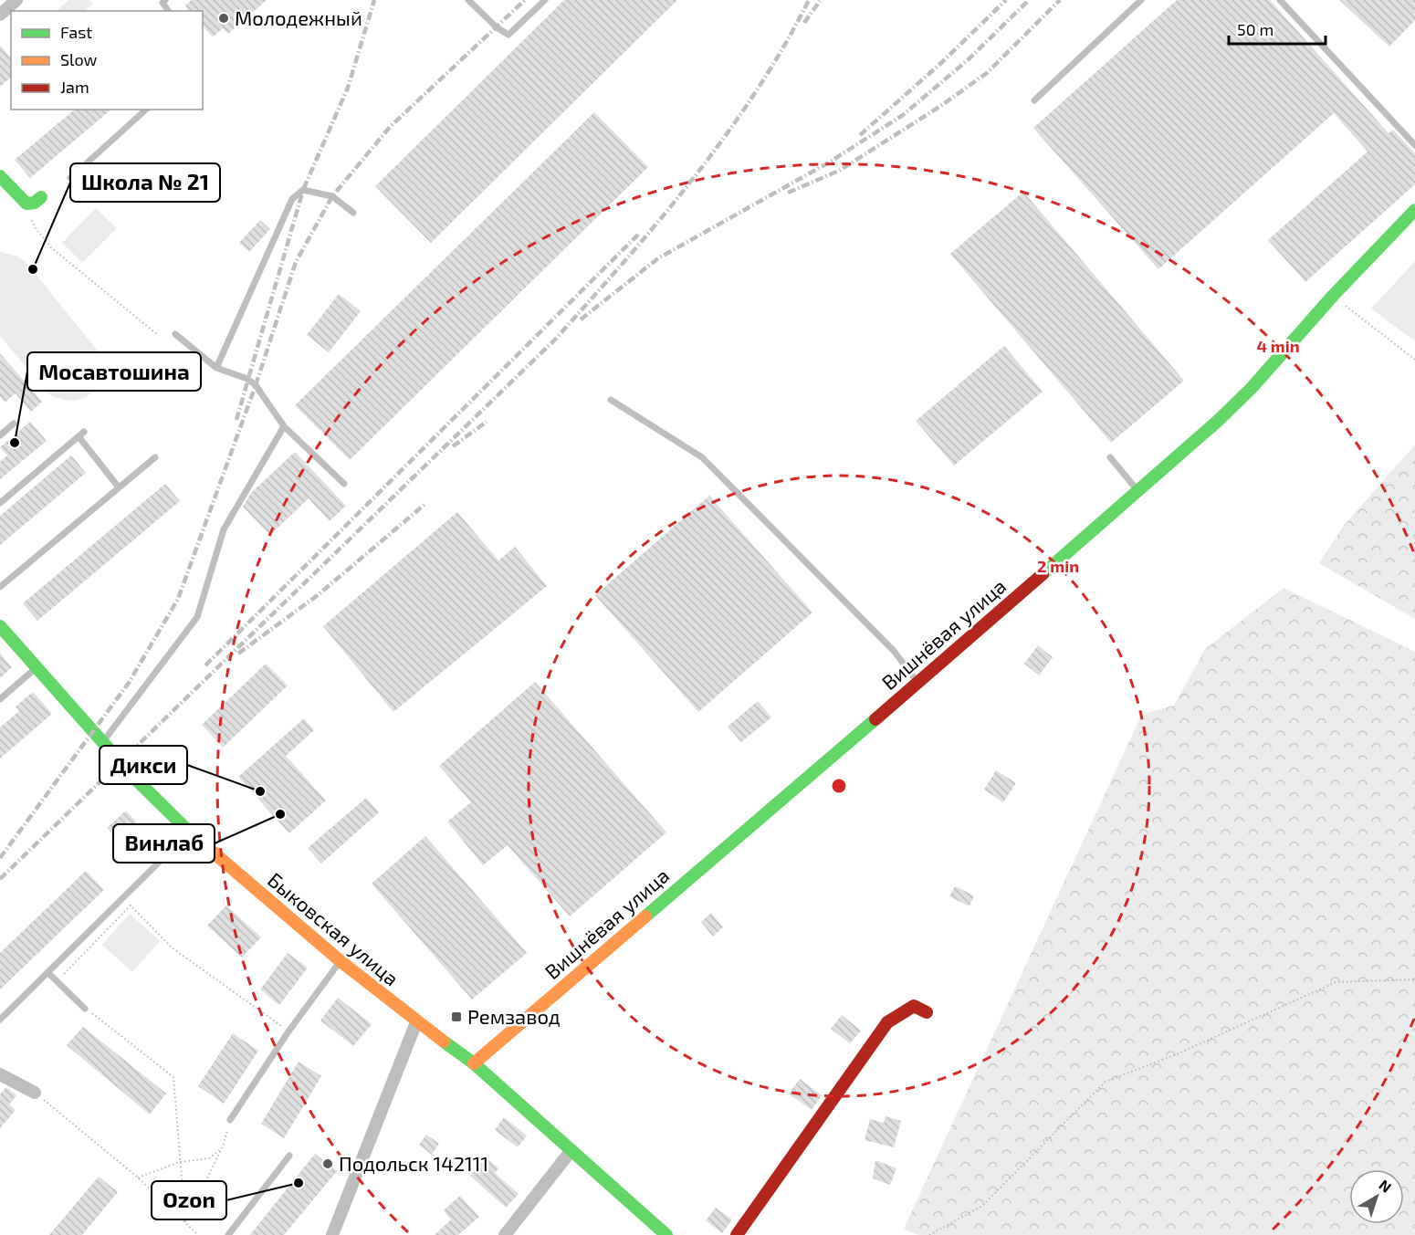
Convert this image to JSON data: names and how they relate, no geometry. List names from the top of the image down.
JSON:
{
  "streets": {
    "street": ["Вишнёвая улица", "Быковская улица"]
  },
  "crossings": [
    ["Вишнёвая улица", "Быковская улица"]
  ],
  "places": {
    "other": [
      "Молодежный",
      "Школа № 21",
      "Мосавтошина",
      "Дикси",
      "Винлаб",
      "Подольск 142111",
      "Ozon"
    ],
    "transit": ["Ремзавод"]
  },
  "legend": ["Fast", "Slow", "Jam"],
  "scale_bar": "50 m",
  "north": "top right",
  "rings": ["4 min", "2 min"]
}
